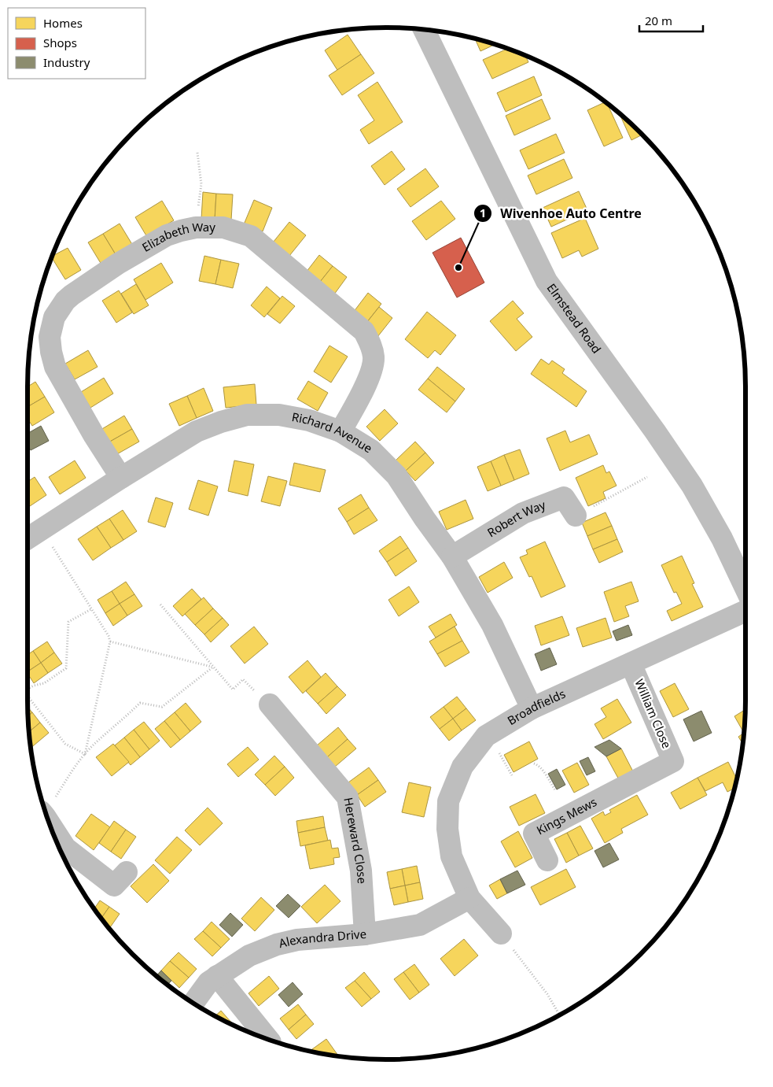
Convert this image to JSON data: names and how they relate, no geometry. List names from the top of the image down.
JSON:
{
  "streets": {
    "street": [
      "Elizabeth Way",
      "Elmstead Road",
      "Richard Avenue",
      "Robert Way",
      "Broadfields",
      "William Close",
      "Kings Mews",
      "Hereward Close",
      "Alexandra Drive"
    ]
  },
  "crossings": [
    ["Elizabeth Way", "Richard Avenue"],
    ["Richard Avenue", "Robert Way"],
    ["Richard Avenue", "Broadfields"],
    ["Broadfields", "William Close"],
    ["Broadfields", "Alexandra Drive"],
    ["William Close", "Kings Mews"],
    ["Hereward Close", "Alexandra Drive"]
  ],
  "places": ["Wivenhoe Auto Centre"],
  "legend": ["Homes", "Shops", "Industry"],
  "scale_bar": "20 m"
}
